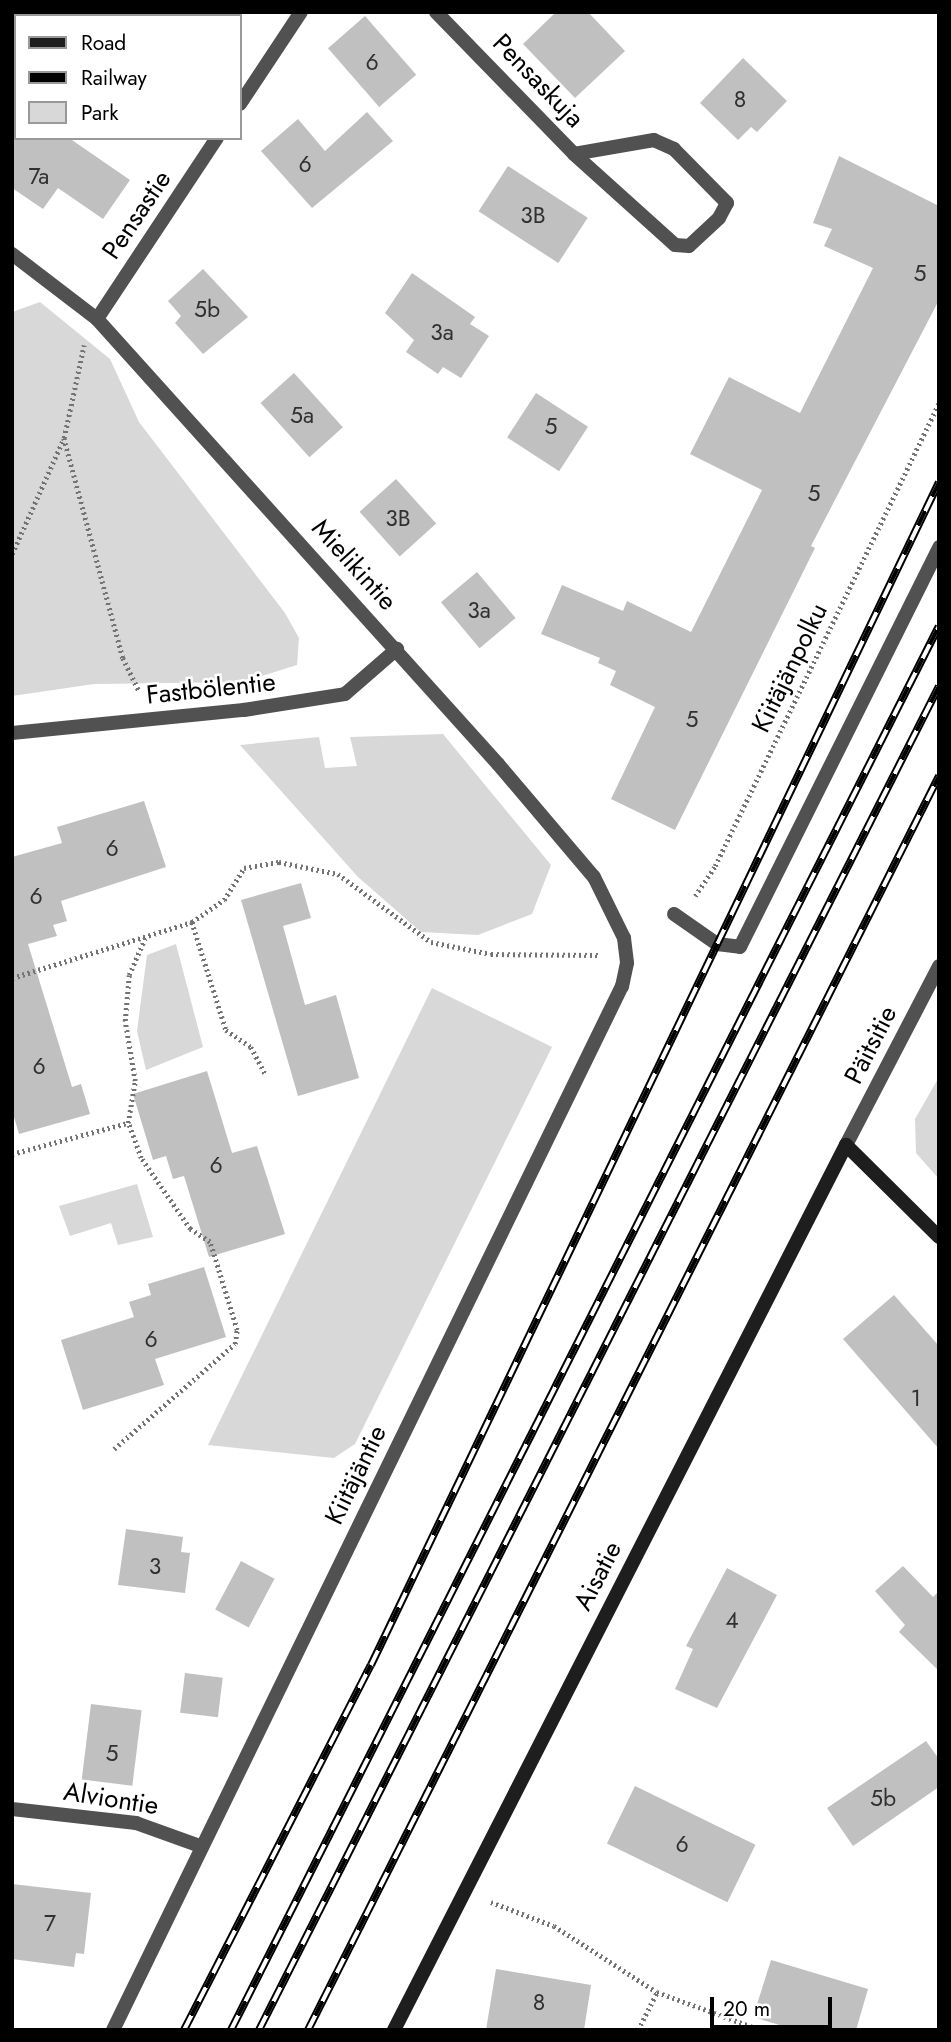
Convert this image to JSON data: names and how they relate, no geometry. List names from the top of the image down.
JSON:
{
  "streets": {
    "street": [
      "Pensaskuja",
      "Pensastie",
      "Mielikintie",
      "Fastbölentie",
      "Päitsitie",
      "Kiitäjäntie",
      "Aisatie",
      "Alviontie"
    ],
    "path": ["Kiitäjänpolku"]
  },
  "crossings": [
    ["Pensastie", "Mielikintie"],
    ["Mielikintie", "Fastbölentie"],
    ["Mielikintie", "Kiitäjäntie"],
    ["Päitsitie", "Aisatie"],
    ["Kiitäjäntie", "Alviontie"]
  ],
  "house_numbers": [
    "6",
    "8",
    "6",
    "7a",
    "3B",
    "5",
    "5b",
    "3a",
    "5a",
    "5",
    "5",
    "3B",
    "3a",
    "5",
    "6",
    "6",
    "6",
    "6",
    "6",
    "1",
    "3",
    "4",
    "5",
    "5b",
    "6",
    "7",
    "8"
  ],
  "legend": ["Road", "Railway", "Park"],
  "scale_bar": "20 m"
}
